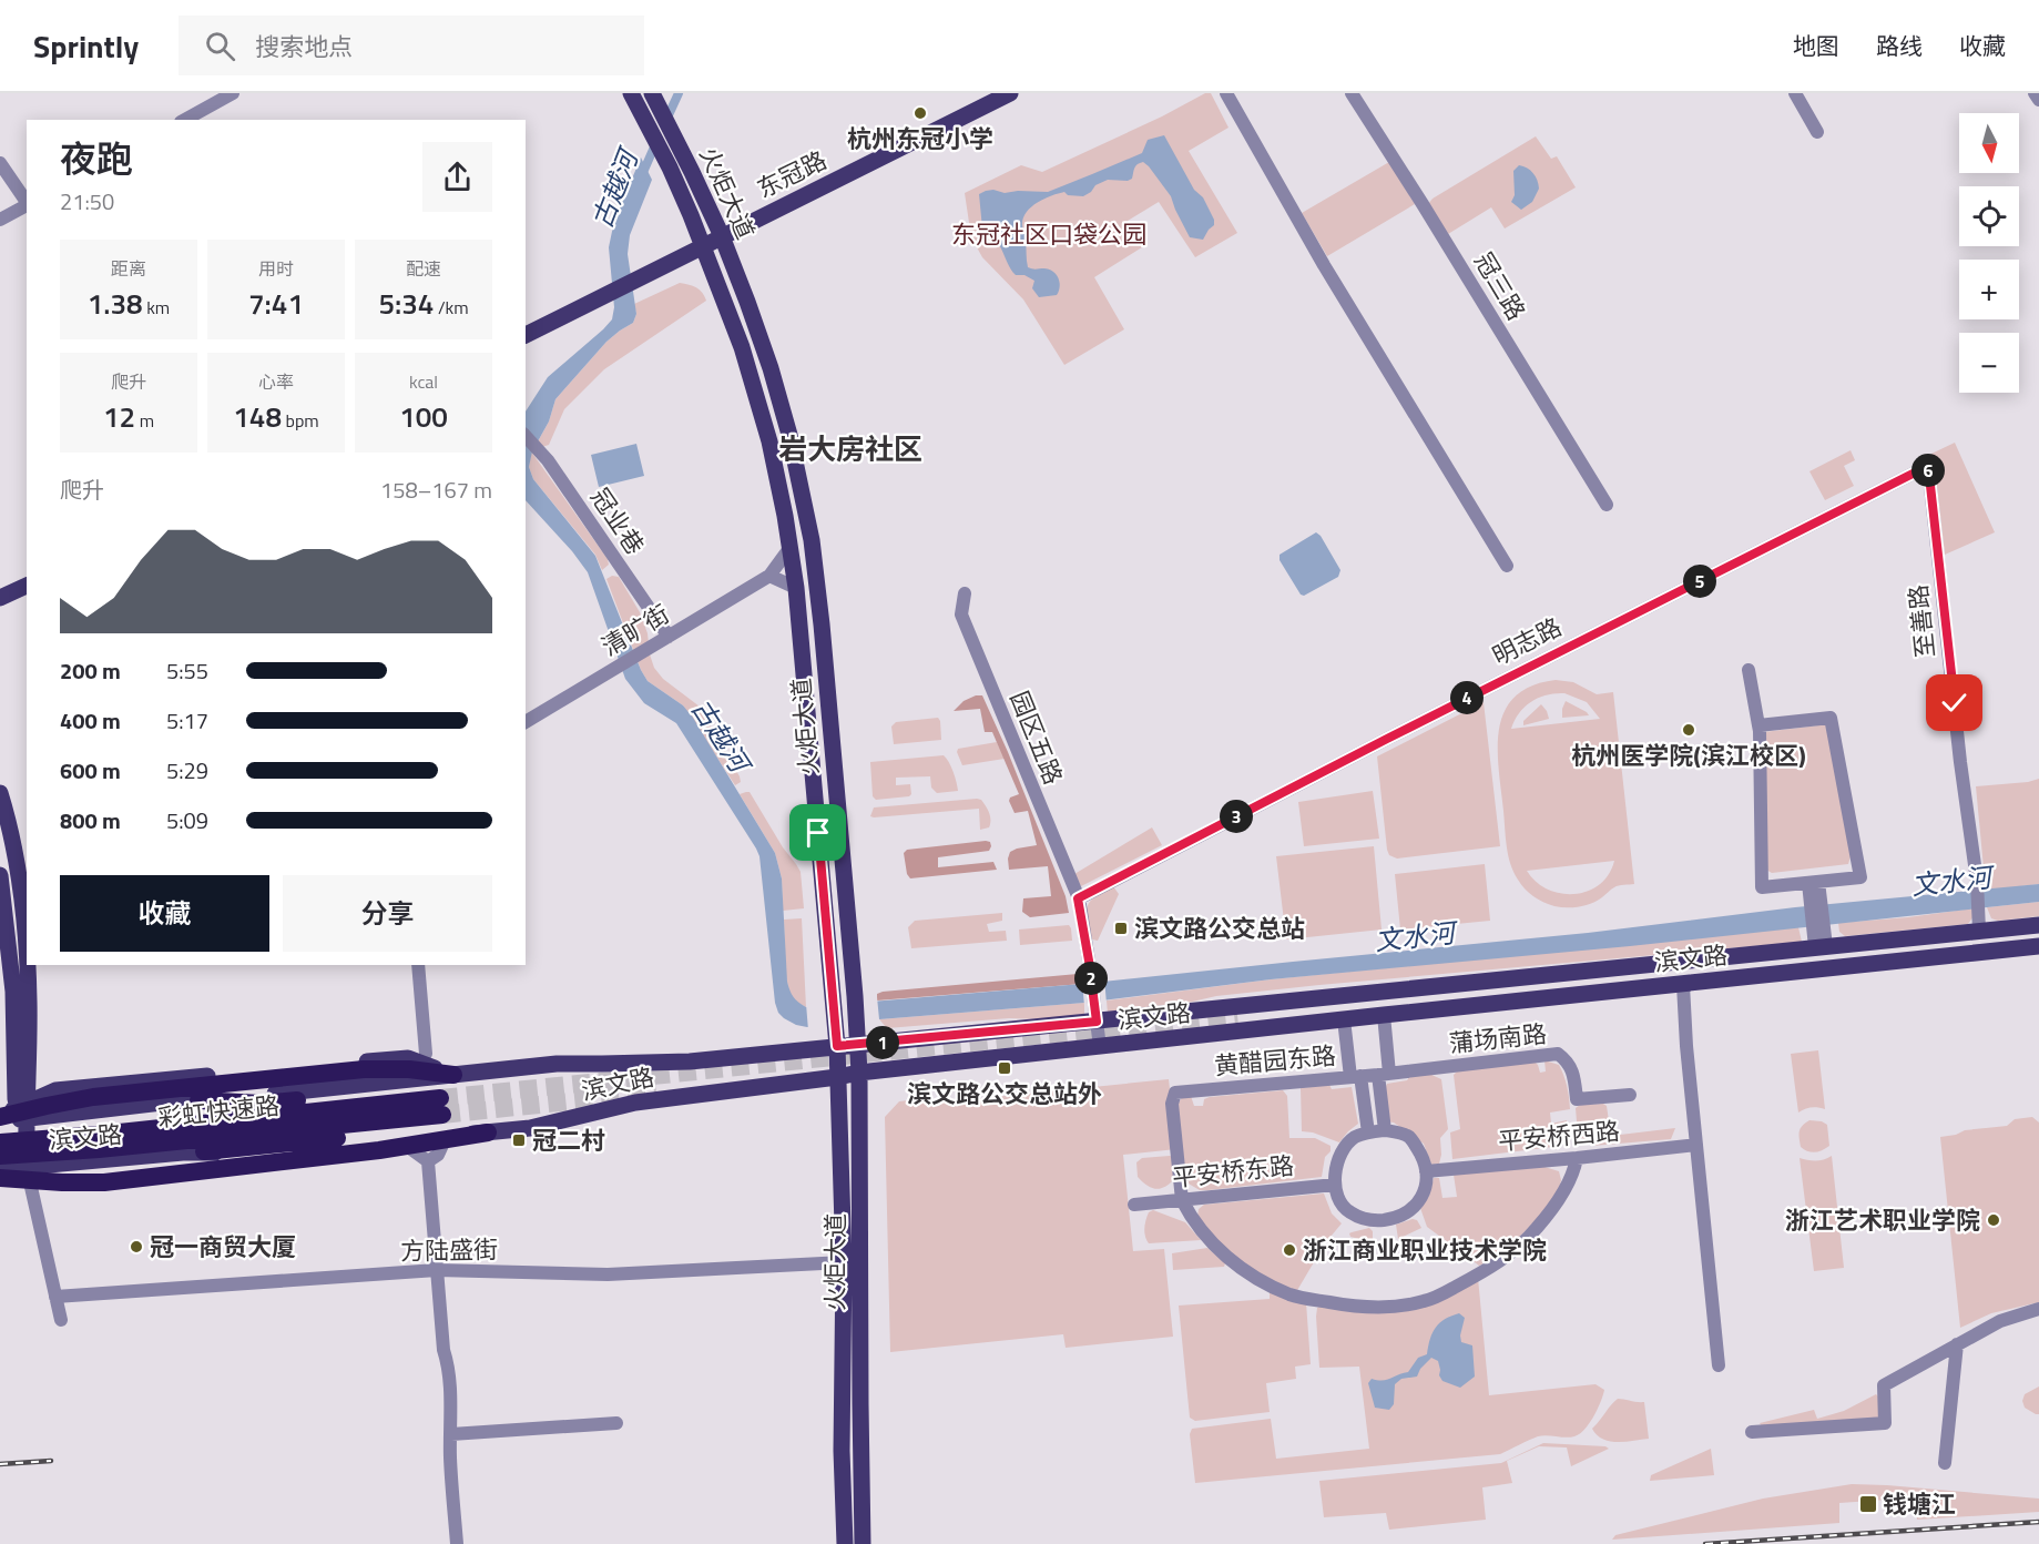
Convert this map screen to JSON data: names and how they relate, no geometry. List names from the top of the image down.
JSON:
{
  "streets": {
    "highway": ["彩虹快速路"],
    "main road": ["东冠路", "火炬大道", "滨文路"],
    "street": [
      "冠三路",
      "冠业巷",
      "至善路",
      "清旷街",
      "明志路",
      "园区五路",
      "蒲场南路",
      "黄醋园东路",
      "平安桥西路",
      "平安桥东路",
      "方陆盛街"
    ]
  },
  "crossings": [
    ["东冠路", "火炬大道"],
    ["火炬大道", "清旷街"],
    ["火炬大道", "滨文路"],
    ["火炬大道", "方陆盛街"],
    ["冠业巷", "清旷街"],
    ["至善路", "明志路"],
    ["至善路", "滨文路"],
    ["明志路", "园区五路"],
    ["园区五路", "滨文路"],
    ["蒲场南路", "黄醋园东路"],
    ["黄醋园东路", "平安桥东路"],
    ["平安桥西路", "平安桥东路"]
  ],
  "districts": ["岩大房社区"],
  "water": ["古越河", "文水河"],
  "parks": ["东冠社区口袋公园"],
  "places": {
    "other": [
      "杭州东冠小学",
      "杭州医学院(滨江校区)",
      "浙江艺术职业学院",
      "冠一商贸大厦",
      "浙江商业职业技术学院"
    ],
    "transit": [
      "滨文路公交总站",
      "滨文路公交总站外",
      "冠二村",
      "钱塘江"
    ]
  },
  "north": "bottom",
  "page": {
    "header": "Sprintly",
    "search": "搜索地点",
    "nav": ["地图", "路线", "收藏"],
    "map_buttons": ["+", "−"],
    "heading": ["夜跑", "21:50"],
    "stats": [
      ["距离", "1.38 km"],
      ["用时", "7:41"],
      ["配速", "5:34 /km"],
      ["爬升", "12 m"],
      ["心率", "148 bpm"],
      ["kcal", "100"]
    ],
    "pins": [
      "6",
      "5",
      "4",
      "3",
      "2",
      "1"
    ],
    "chart": ["爬升", "158–167 m"],
    "list": [
      {
        "name": "200 m",
        "note": "5:55"
      },
      {
        "name": "400 m",
        "note": "5:17"
      },
      {
        "name": "600 m",
        "note": "5:29"
      },
      {
        "name": "800 m",
        "note": "5:09"
      }
    ],
    "buttons": ["收藏", "分享"]
  }
}
